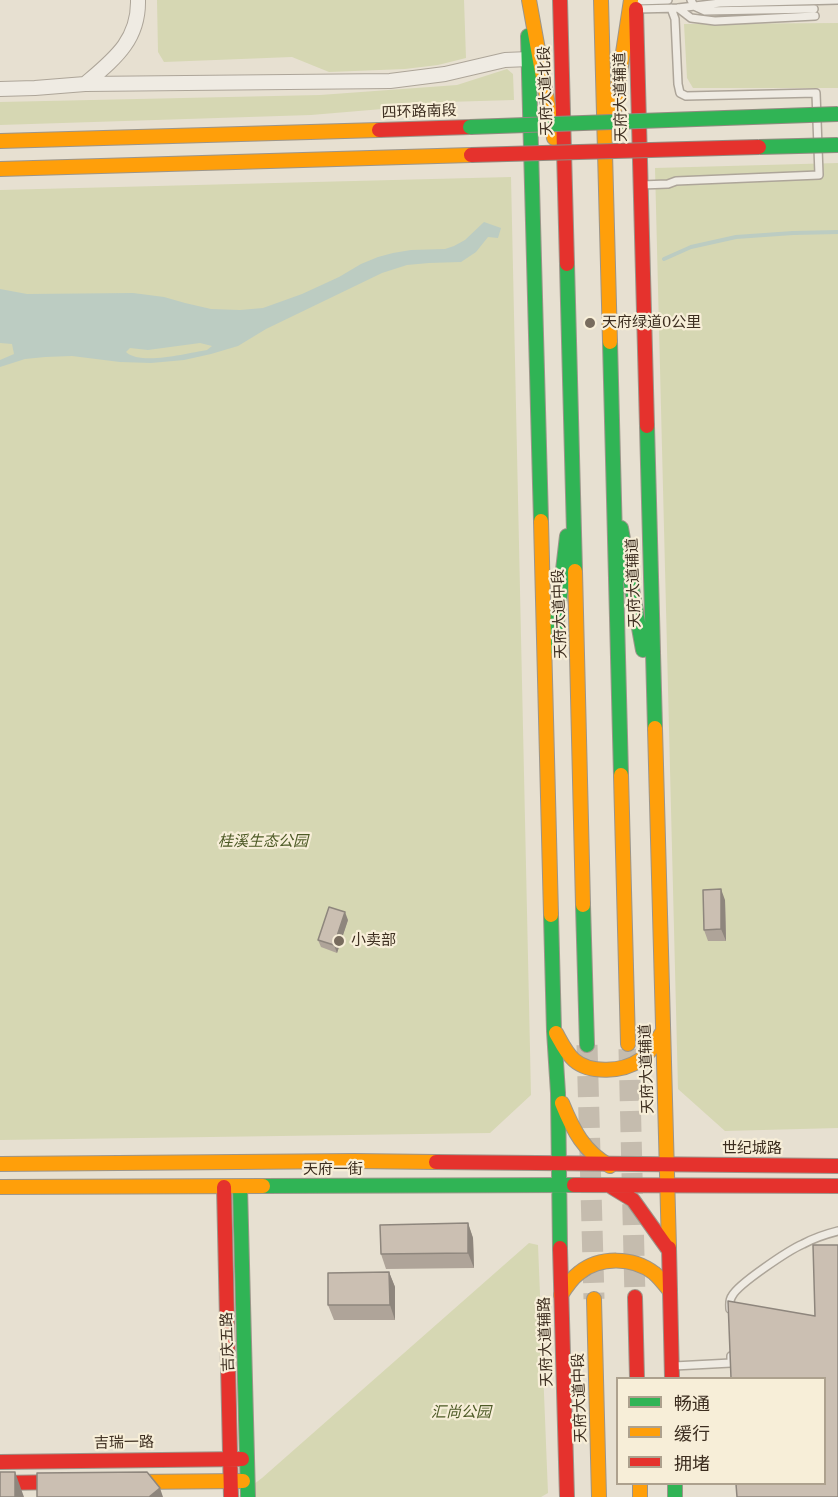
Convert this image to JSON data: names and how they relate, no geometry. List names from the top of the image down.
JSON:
{
  "streets": {
    "main road": [
      "天府大道北段",
      "天府大道辅道",
      "四环路南段",
      "天府大道中段",
      "世纪城路",
      "天府一街",
      "吉庆五路",
      "天府大道辅路",
      "吉瑞一路"
    ]
  },
  "crossings": [
    ["天府大道北段", "天府大道中段"],
    ["天府大道辅道", "世纪城路"],
    ["天府大道辅道", "天府一街"],
    ["世纪城路", "天府一街"],
    ["天府一街", "吉庆五路"],
    ["天府一街", "天府大道辅路"],
    ["吉庆五路", "吉瑞一路"]
  ],
  "parks": ["桂溪生态公园", "汇尚公园"],
  "places": ["天府绿道0公里", "小卖部"],
  "legend": ["畅通", "缓行", "拥堵"]
}
